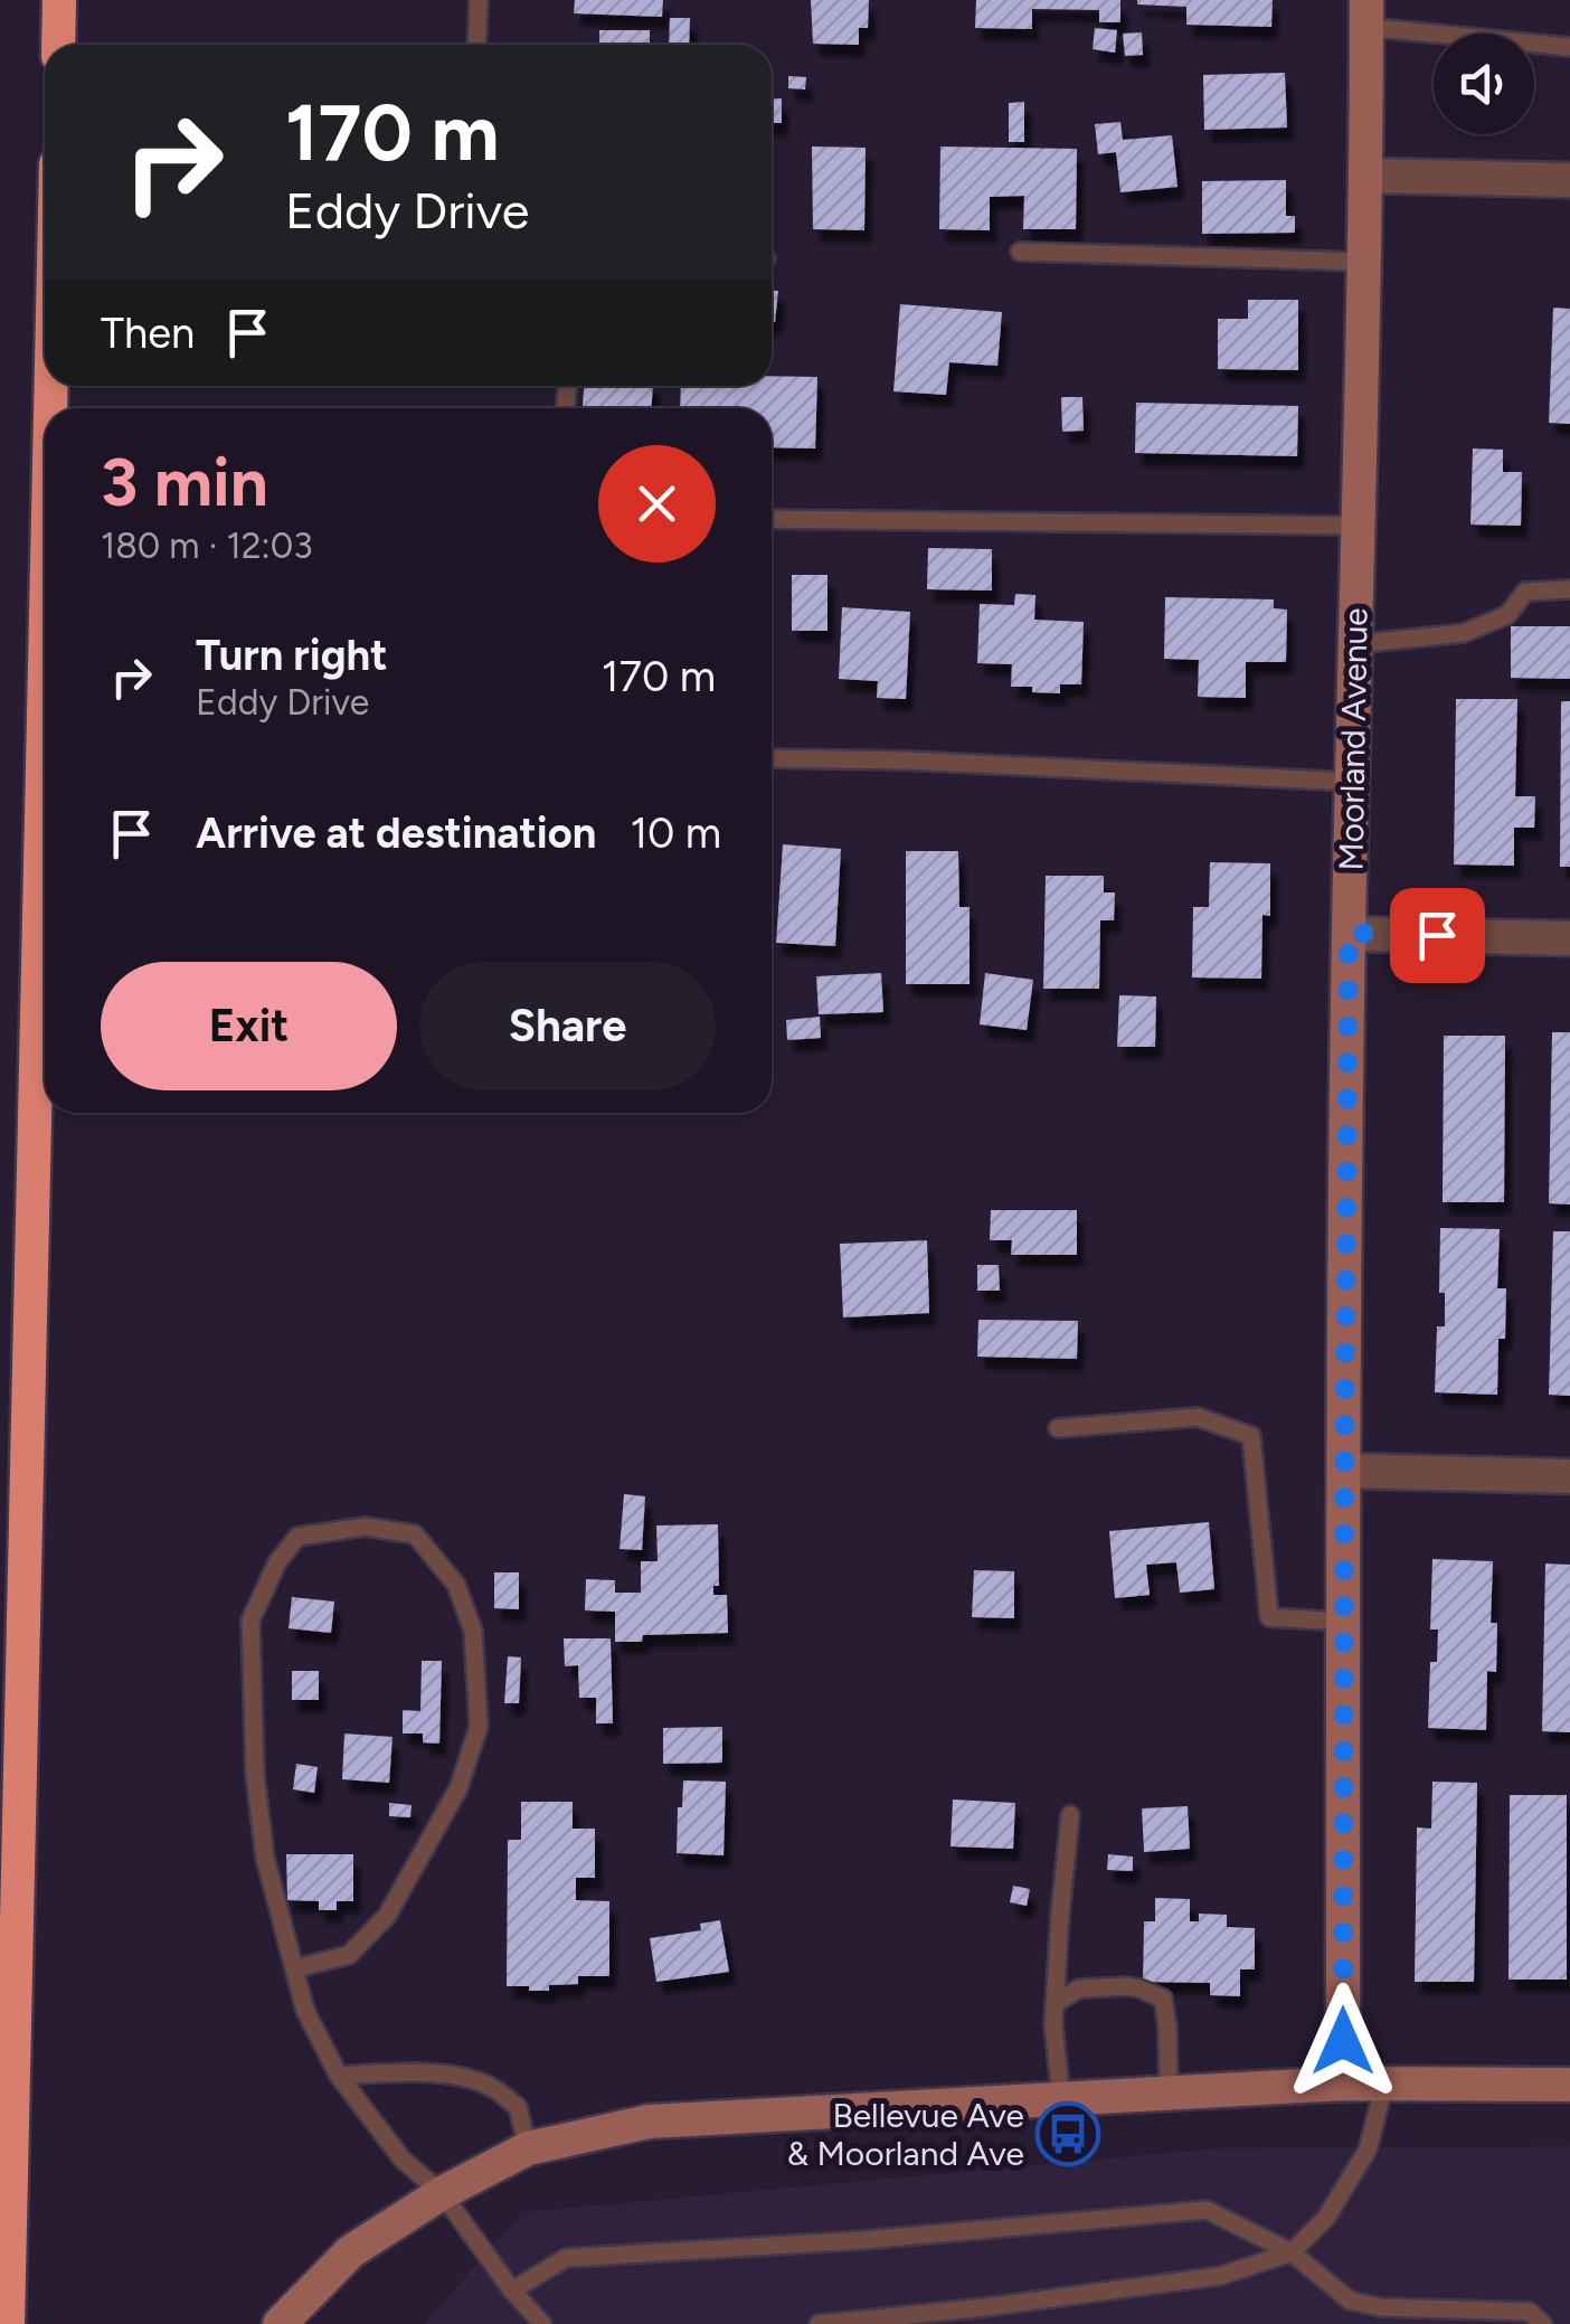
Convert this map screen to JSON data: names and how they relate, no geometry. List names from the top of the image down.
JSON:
{
  "streets": {
    "street": ["Moorland Avenue"]
  },
  "places": {
    "bus stop": ["Bellevue Ave & Moorland Ave"]
  },
  "page": {
    "turn": ["170 m", "Eddy Drive"],
    "then": "Then",
    "heading": ["3 min", "180 m · 12:03"],
    "list": [
      {
        "name": "Turn right",
        "note": "Eddy Drive",
        "value": "170 m"
      },
      {
        "name": "Arrive at destination",
        "value": "10 m"
      }
    ],
    "buttons": ["Exit", "Share"]
  }
}
